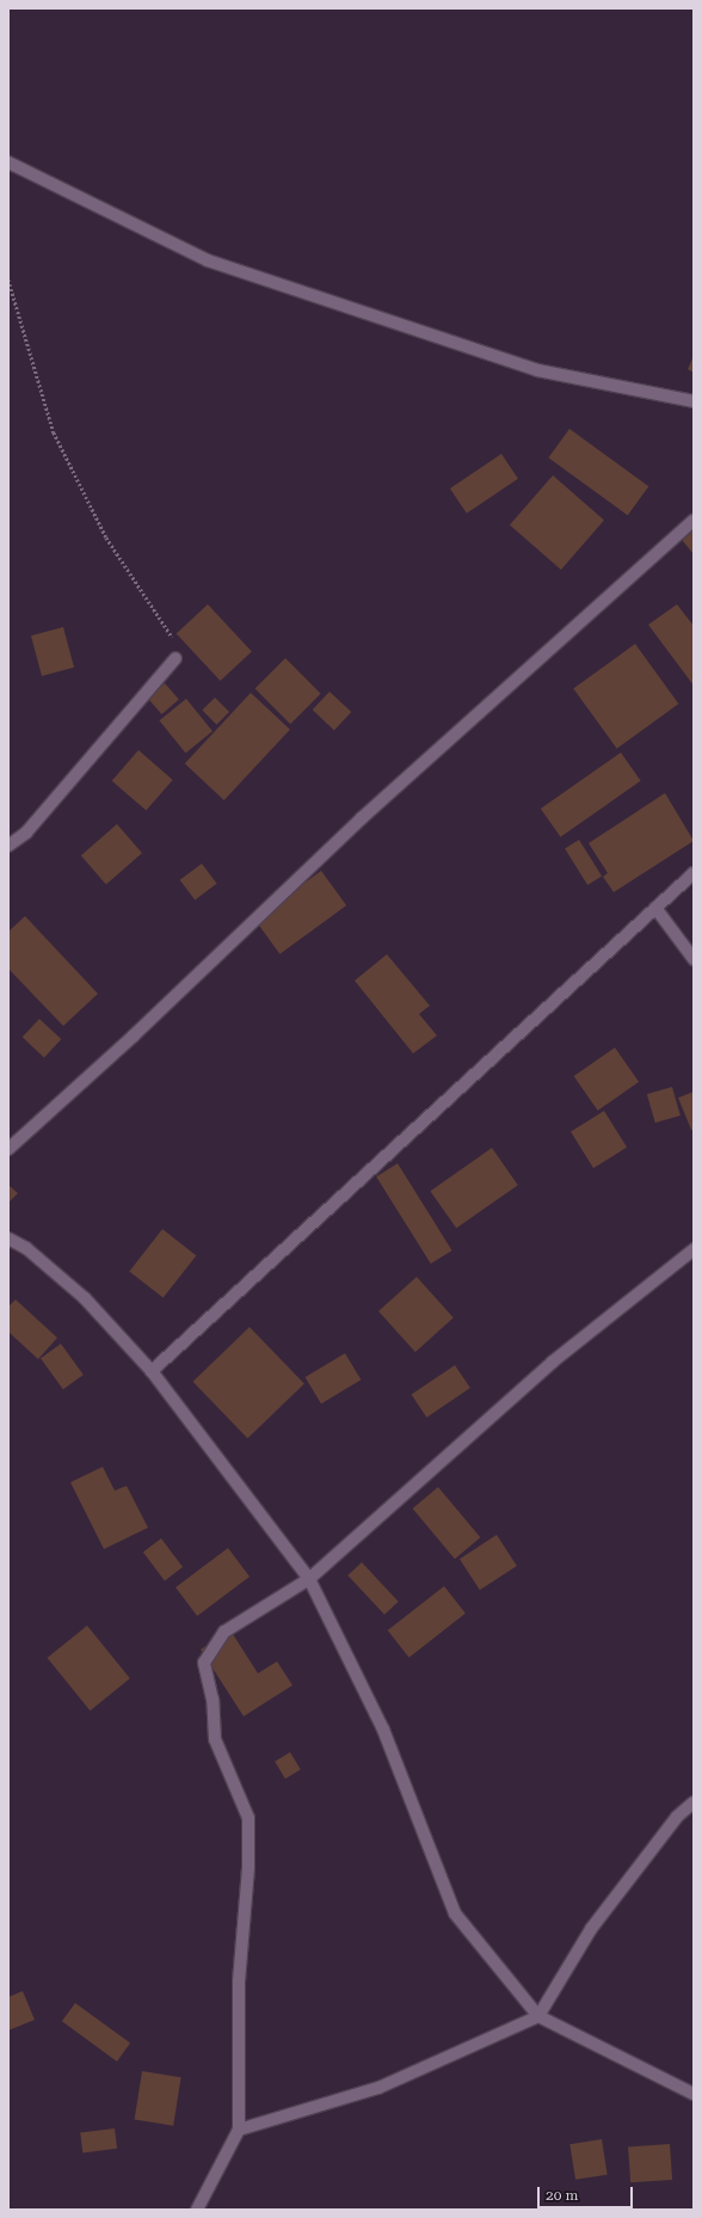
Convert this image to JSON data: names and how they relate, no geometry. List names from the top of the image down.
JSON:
{
  "scale_bar": "20 m"
}
